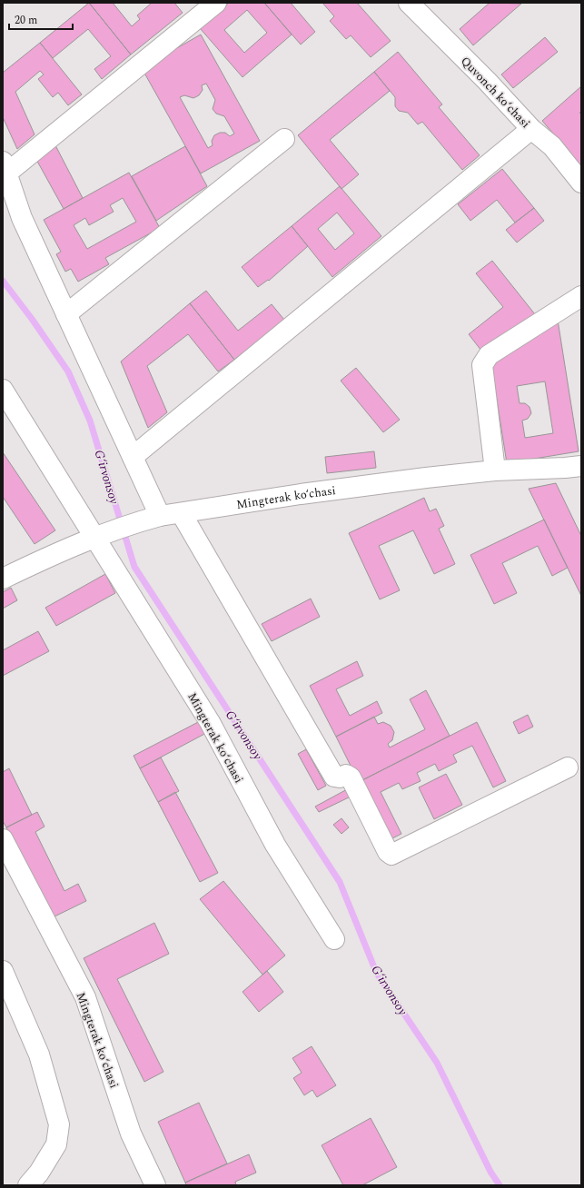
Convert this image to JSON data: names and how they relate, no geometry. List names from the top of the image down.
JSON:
{
  "streets": {
    "street": ["Quvonch koʻchasi", "Mingterak ko‘chasi", "Mingterak koʻchasi"]
  },
  "crossings": [
    ["Mingterak ko‘chasi", "Mingterak koʻchasi"]
  ],
  "water": ["G‘irvonsoy"],
  "scale_bar": "20 m"
}
